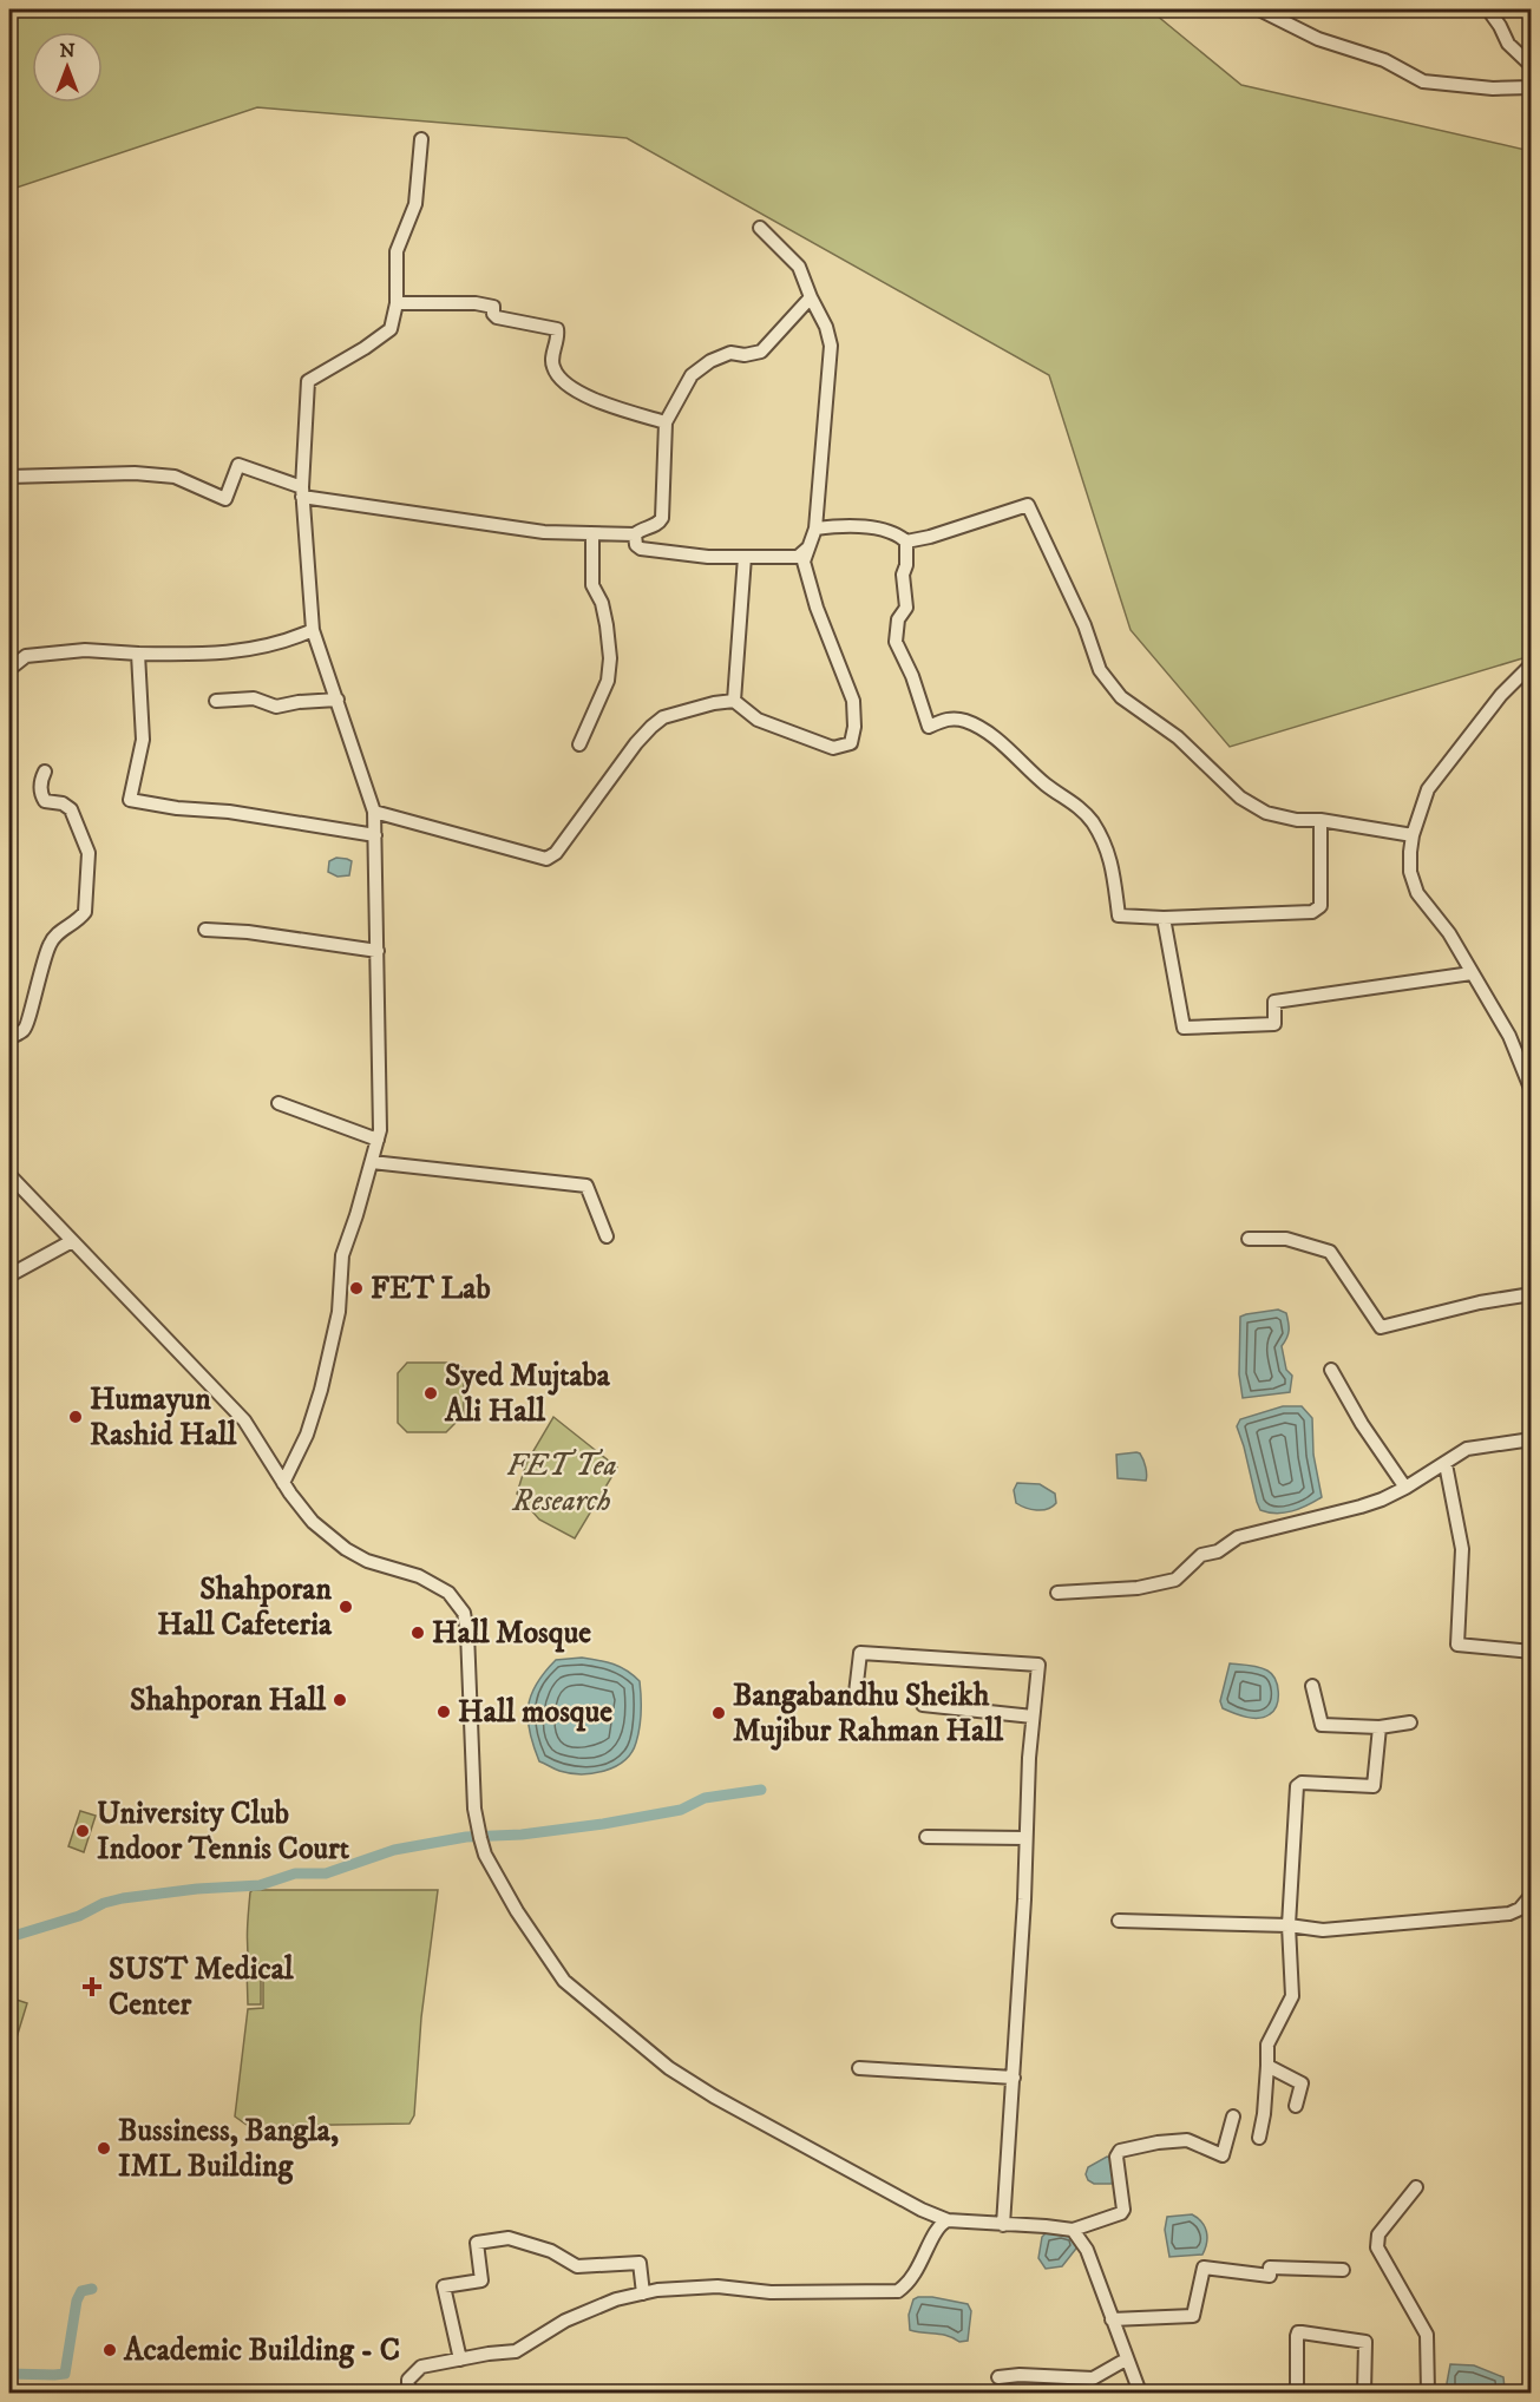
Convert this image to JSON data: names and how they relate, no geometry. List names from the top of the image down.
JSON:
{
  "parks": ["FET Tea Research"],
  "places": {
    "other": [
      "FET Lab",
      "Syed Mujtaba Ali Hall",
      "Humayun Rashid Hall",
      "Shahporan Hall Cafeteria",
      "Hall Mosque",
      "Shahporan Hall",
      "Hall mosque",
      "Bangabandhu Sheikh Mujibur Rahman Hall",
      "University Club Indoor Tennis Court",
      "Bussiness, Bangla, IML Building",
      "Academic Building - C"
    ],
    "health": ["SUST Medical Center"]
  },
  "north": "top"
}
